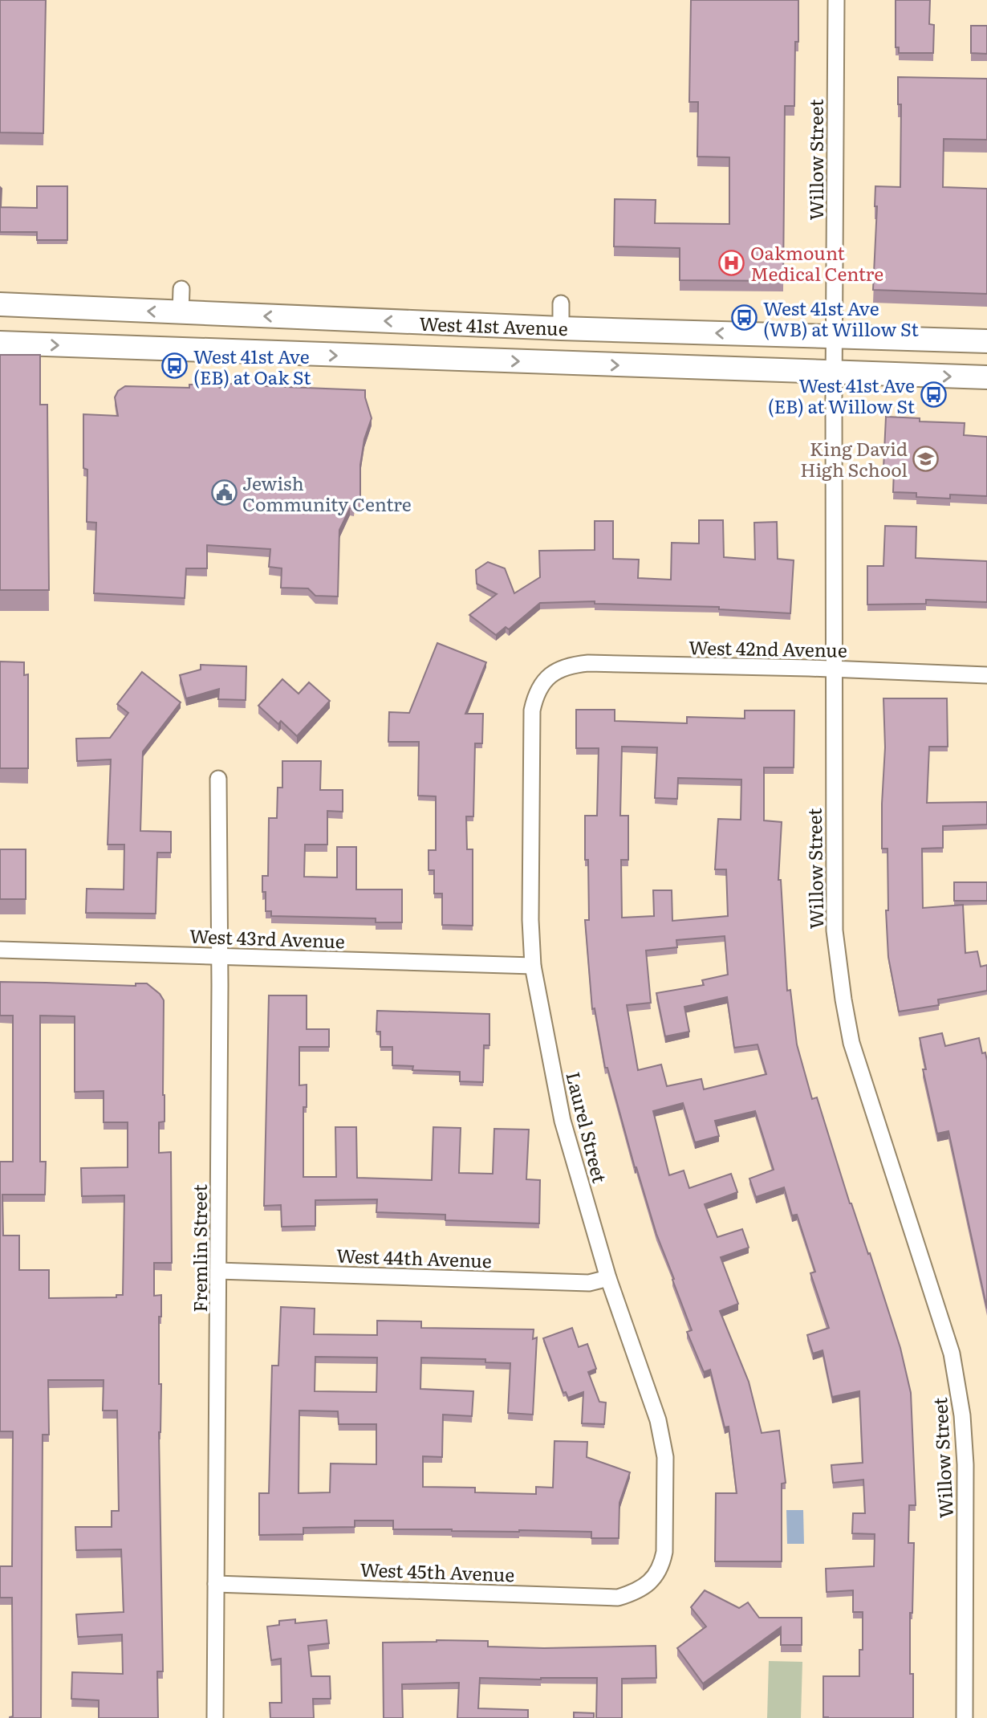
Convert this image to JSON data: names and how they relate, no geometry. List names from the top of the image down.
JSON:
{
  "streets": {
    "main road": ["West 41st Avenue"],
    "street": [
      "Willow Street",
      "West 42nd Avenue",
      "West 43rd Avenue",
      "Laurel Street",
      "Fremlin Street",
      "West 44th Avenue",
      "West 45th Avenue"
    ]
  },
  "crossings": [
    ["Willow Street", "West 41st Avenue"],
    ["Willow Street", "West 42nd Avenue"],
    ["West 42nd Avenue", "Laurel Street"],
    ["West 43rd Avenue", "Laurel Street"],
    ["West 43rd Avenue", "Fremlin Street"],
    ["Laurel Street", "West 44th Avenue"],
    ["Laurel Street", "West 45th Avenue"],
    ["Fremlin Street", "West 44th Avenue"],
    ["Fremlin Street", "West 45th Avenue"]
  ],
  "places": {
    "hospital": ["Oakmount Medical Centre"],
    "bus stop": ["West 41st Ave (WB) at Willow St", "West 41st Ave (EB) at Oak St", "West 41st Ave (EB) at Willow St"],
    "school or university": ["King David High School"],
    "public building": ["Jewish Community Centre"]
  }
}
